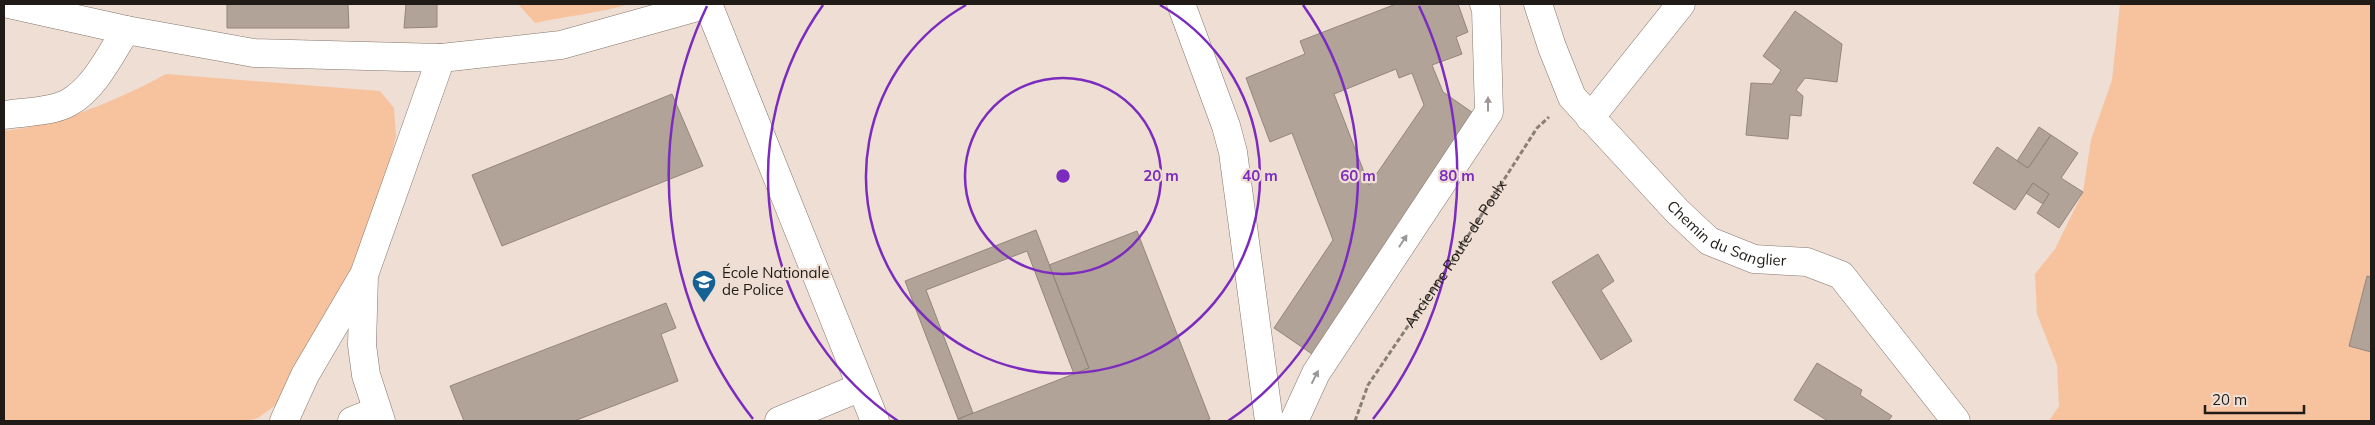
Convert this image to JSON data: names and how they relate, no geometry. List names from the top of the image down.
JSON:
{
  "streets": {
    "street": ["Chemin du Sanglier"],
    "path": ["Ancienne Route de Poulx"]
  },
  "crossings": [
    ["Chemin du Sanglier", "Ancienne Route de Poulx"]
  ],
  "places": {
    "school or university": ["École Nationale de Police"]
  },
  "scale_bar": "20 m",
  "rings": [
    "20 m",
    "40 m",
    "60 m",
    "80 m"
  ]
}
